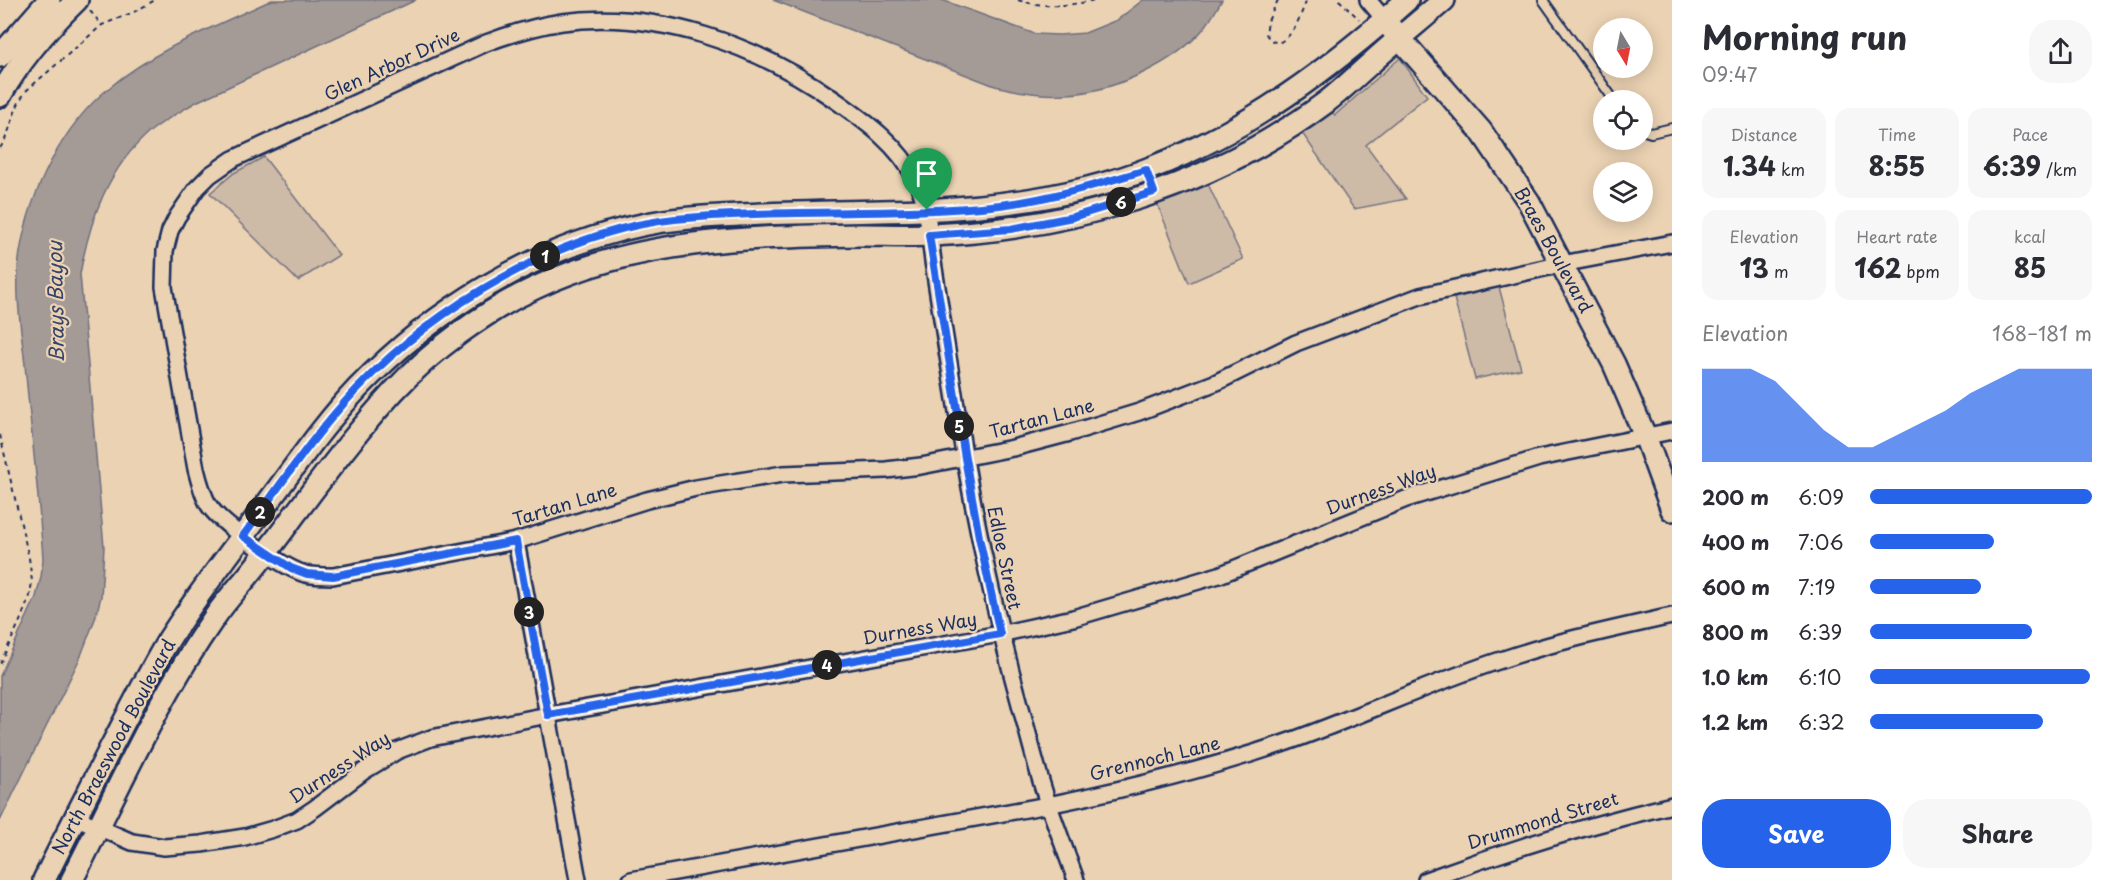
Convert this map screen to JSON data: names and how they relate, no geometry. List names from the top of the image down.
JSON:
{
  "streets": {
    "main road": ["Braes Boulevard", "North Braeswood Boulevard"],
    "street": [
      "Glen Arbor Drive",
      "Tartan Lane",
      "Durness Way",
      "Edloe Street",
      "Grennoch Lane",
      "Drummond Street"
    ]
  },
  "crossings": [
    ["Glen Arbor Drive", "Tartan Lane"],
    ["Glen Arbor Drive", "Edloe Street"],
    ["Glen Arbor Drive", "North Braeswood Boulevard"],
    ["Braes Boulevard", "Tartan Lane"],
    ["Braes Boulevard", "Durness Way"],
    ["Braes Boulevard", "North Braeswood Boulevard"],
    ["Tartan Lane", "Edloe Street"],
    ["Tartan Lane", "North Braeswood Boulevard"],
    ["Durness Way", "Edloe Street"],
    ["Durness Way", "North Braeswood Boulevard"],
    ["Edloe Street", "North Braeswood Boulevard"],
    ["Edloe Street", "Grennoch Lane"]
  ],
  "water": ["Brays Bayou"],
  "north": "bottom",
  "page": {
    "heading": ["Morning run", "09:47"],
    "stats": [
      ["Distance", "1.34 km"],
      ["Time", "8:55"],
      ["Pace", "6:39 /km"],
      ["Elevation", "13 m"],
      ["Heart rate", "162 bpm"],
      ["kcal", "85"]
    ],
    "pins": [
      "6",
      "1",
      "5",
      "2",
      "3",
      "4"
    ],
    "chart": ["Elevation", "168–181 m"],
    "list": [
      {
        "name": "200 m",
        "note": "6:09"
      },
      {
        "name": "400 m",
        "note": "7:06"
      },
      {
        "name": "600 m",
        "note": "7:19"
      },
      {
        "name": "800 m",
        "note": "6:39"
      },
      {
        "name": "1.0 km",
        "note": "6:10"
      },
      {
        "name": "1.2 km",
        "note": "6:32"
      }
    ],
    "buttons": ["Save", "Share"]
  }
}
